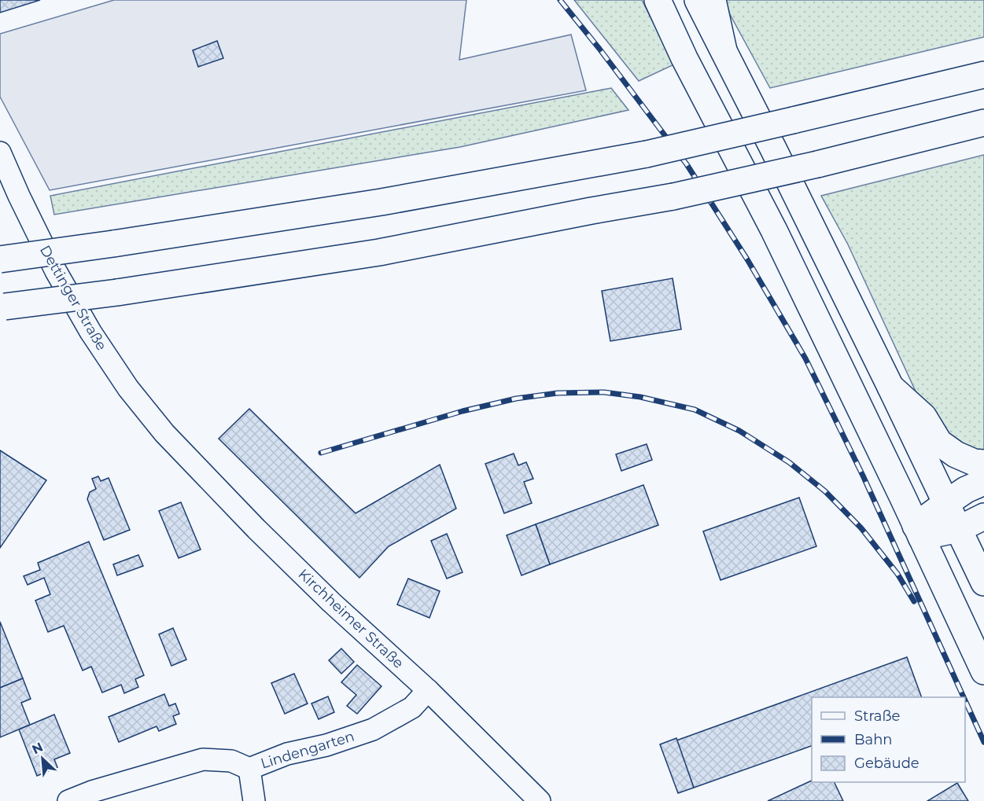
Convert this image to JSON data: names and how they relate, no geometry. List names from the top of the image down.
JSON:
{
  "streets": {
    "street": ["Dettinger Straße", "Kirchheimer Straße", "Lindengarten"]
  },
  "crossings": [
    ["Dettinger Straße", "Kirchheimer Straße"],
    ["Kirchheimer Straße", "Lindengarten"]
  ],
  "legend": ["Straße", "Bahn", "Gebäude"],
  "north": "top left"
}
